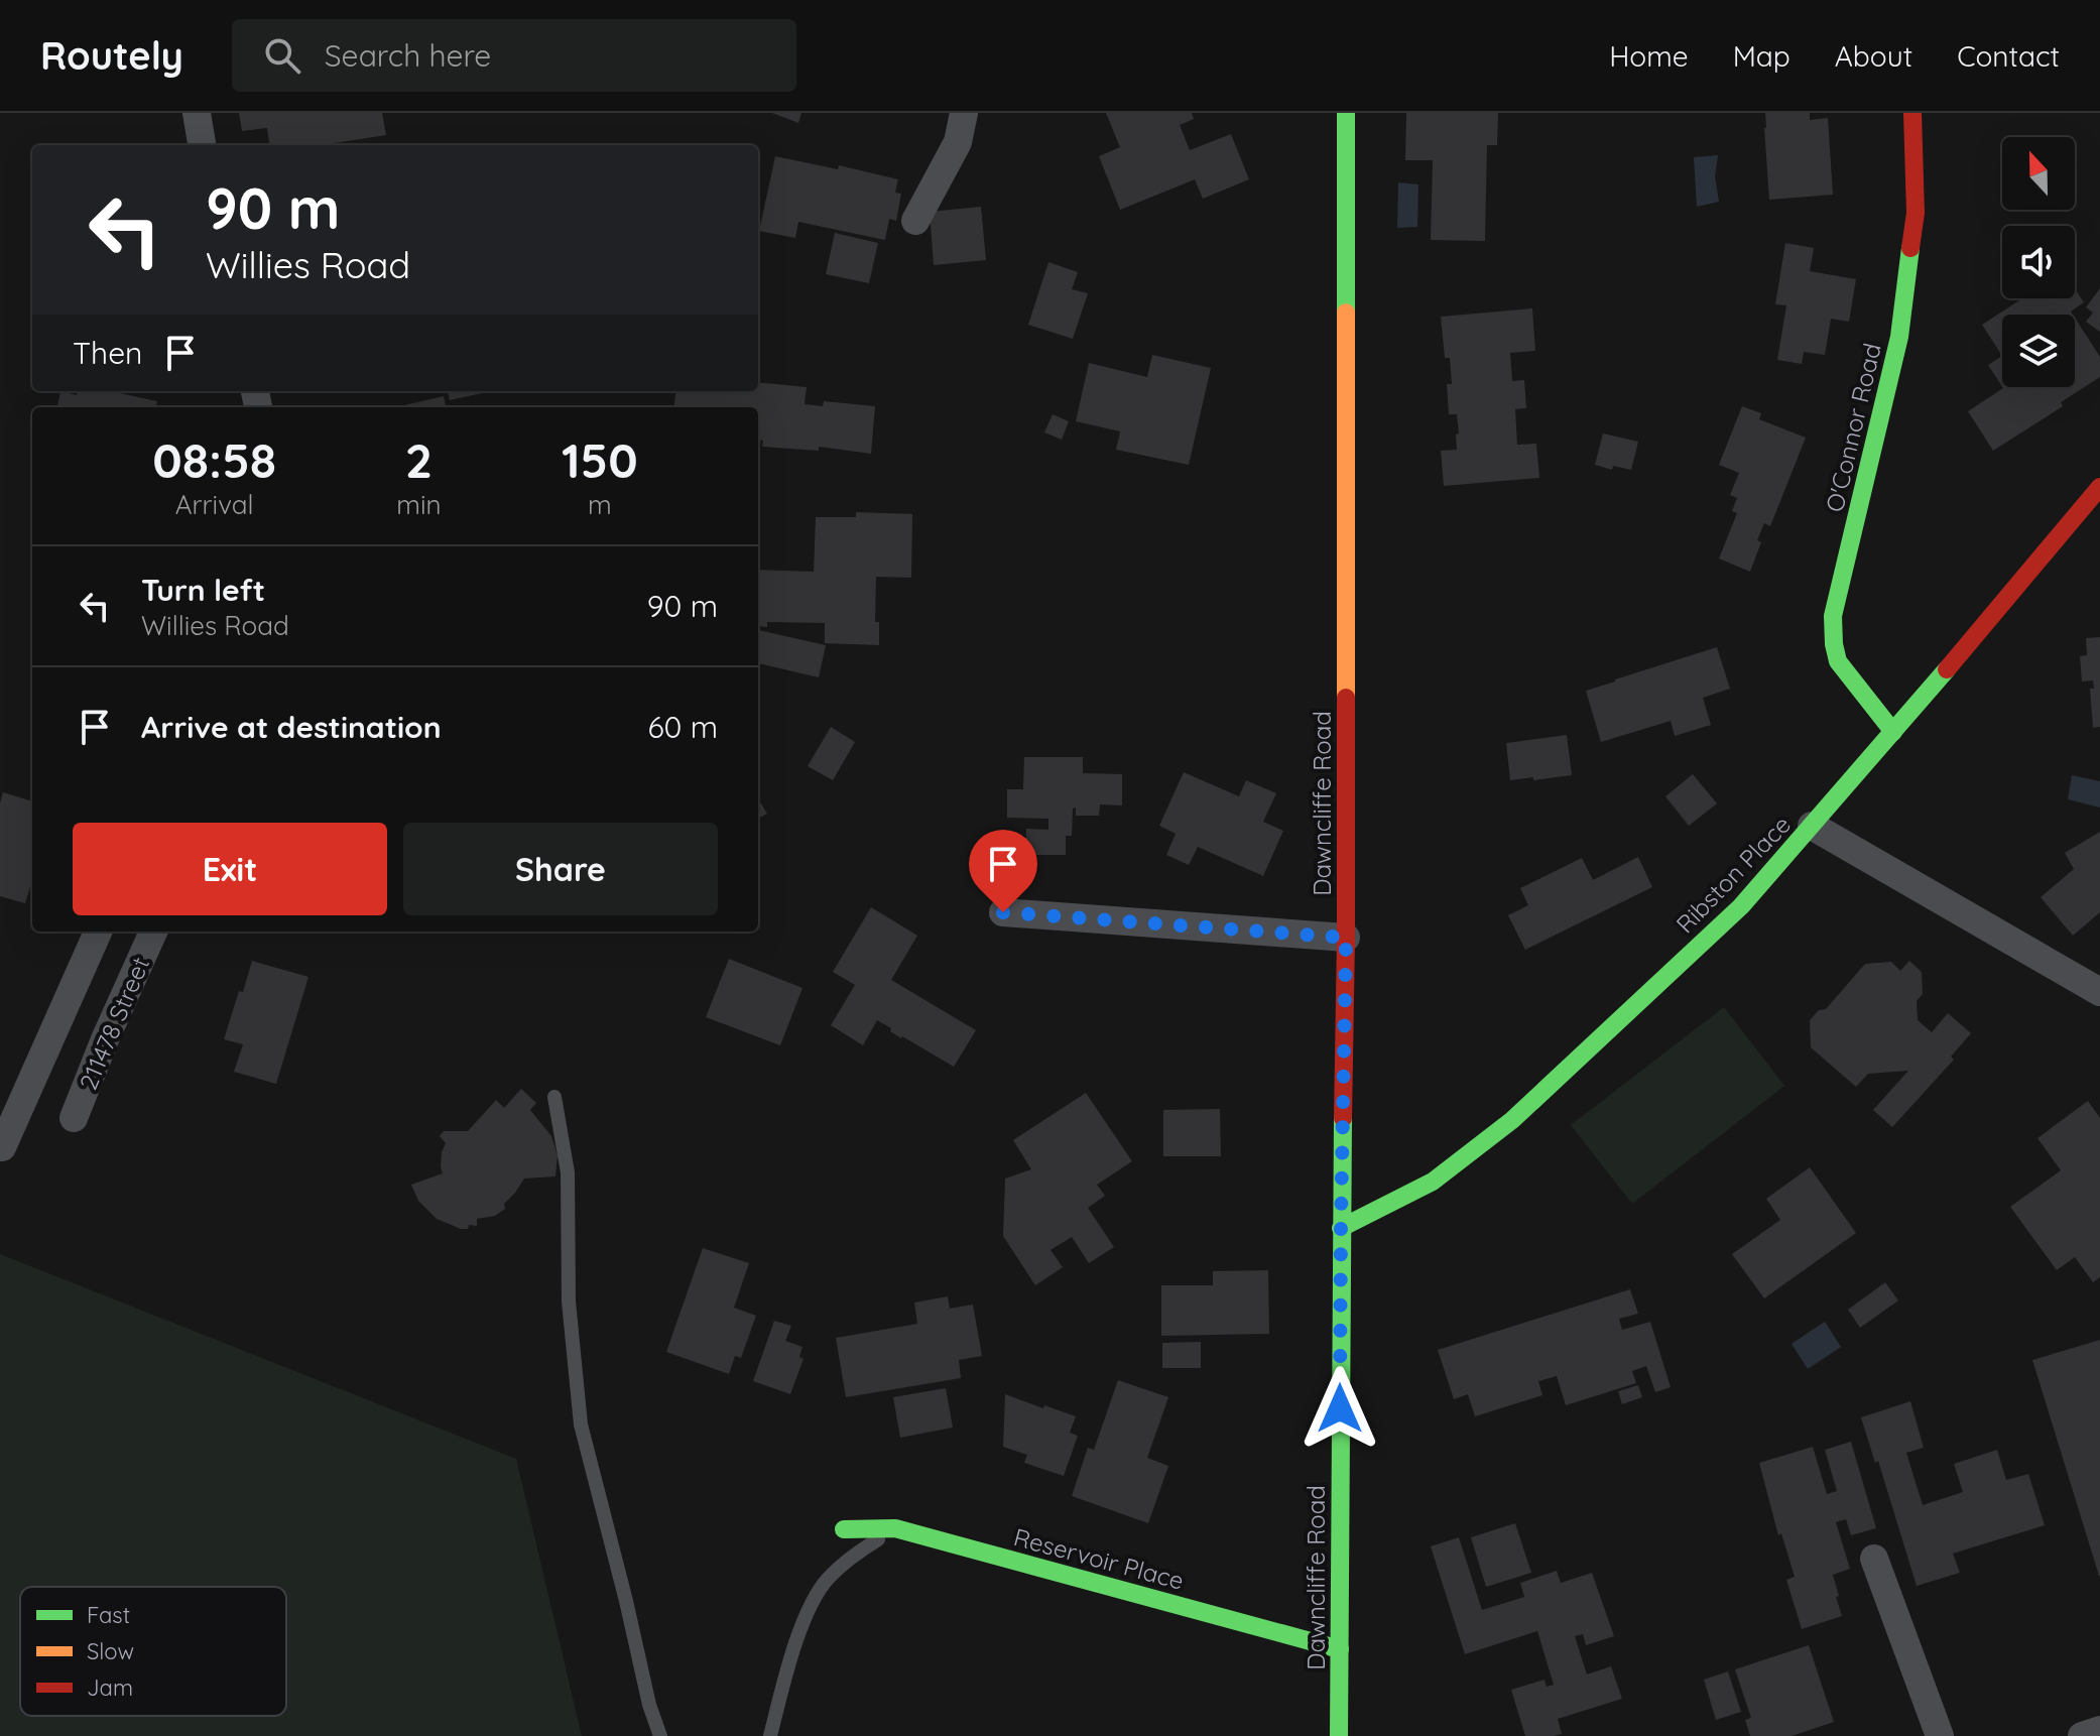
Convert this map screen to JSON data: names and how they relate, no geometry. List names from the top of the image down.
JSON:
{
  "streets": {
    "street": [
      "O'Connor Road",
      "Dawncliffe Road",
      "Ribston Place",
      "211478 Street",
      "Reservoir Place"
    ]
  },
  "crossings": [
    ["O'Connor Road", "Ribston Place"],
    ["Dawncliffe Road", "Ribston Place"],
    ["Dawncliffe Road", "Reservoir Place"]
  ],
  "legend": ["Fast", "Slow", "Jam"],
  "north": "top",
  "page": {
    "header": "Routely",
    "search": "Search here",
    "nav": [
      "Home",
      "Map",
      "About",
      "Contact"
    ],
    "turn": ["90 m", "Willies Road"],
    "then": "Then",
    "eta": [
      "08:58",
      "Arrival",
      "2",
      "min",
      "150",
      "m"
    ],
    "list": [
      {
        "name": "Turn left",
        "note": "Willies Road",
        "value": "90 m"
      },
      {
        "name": "Arrive at destination",
        "value": "60 m"
      }
    ],
    "buttons": ["Exit", "Share"]
  }
}
